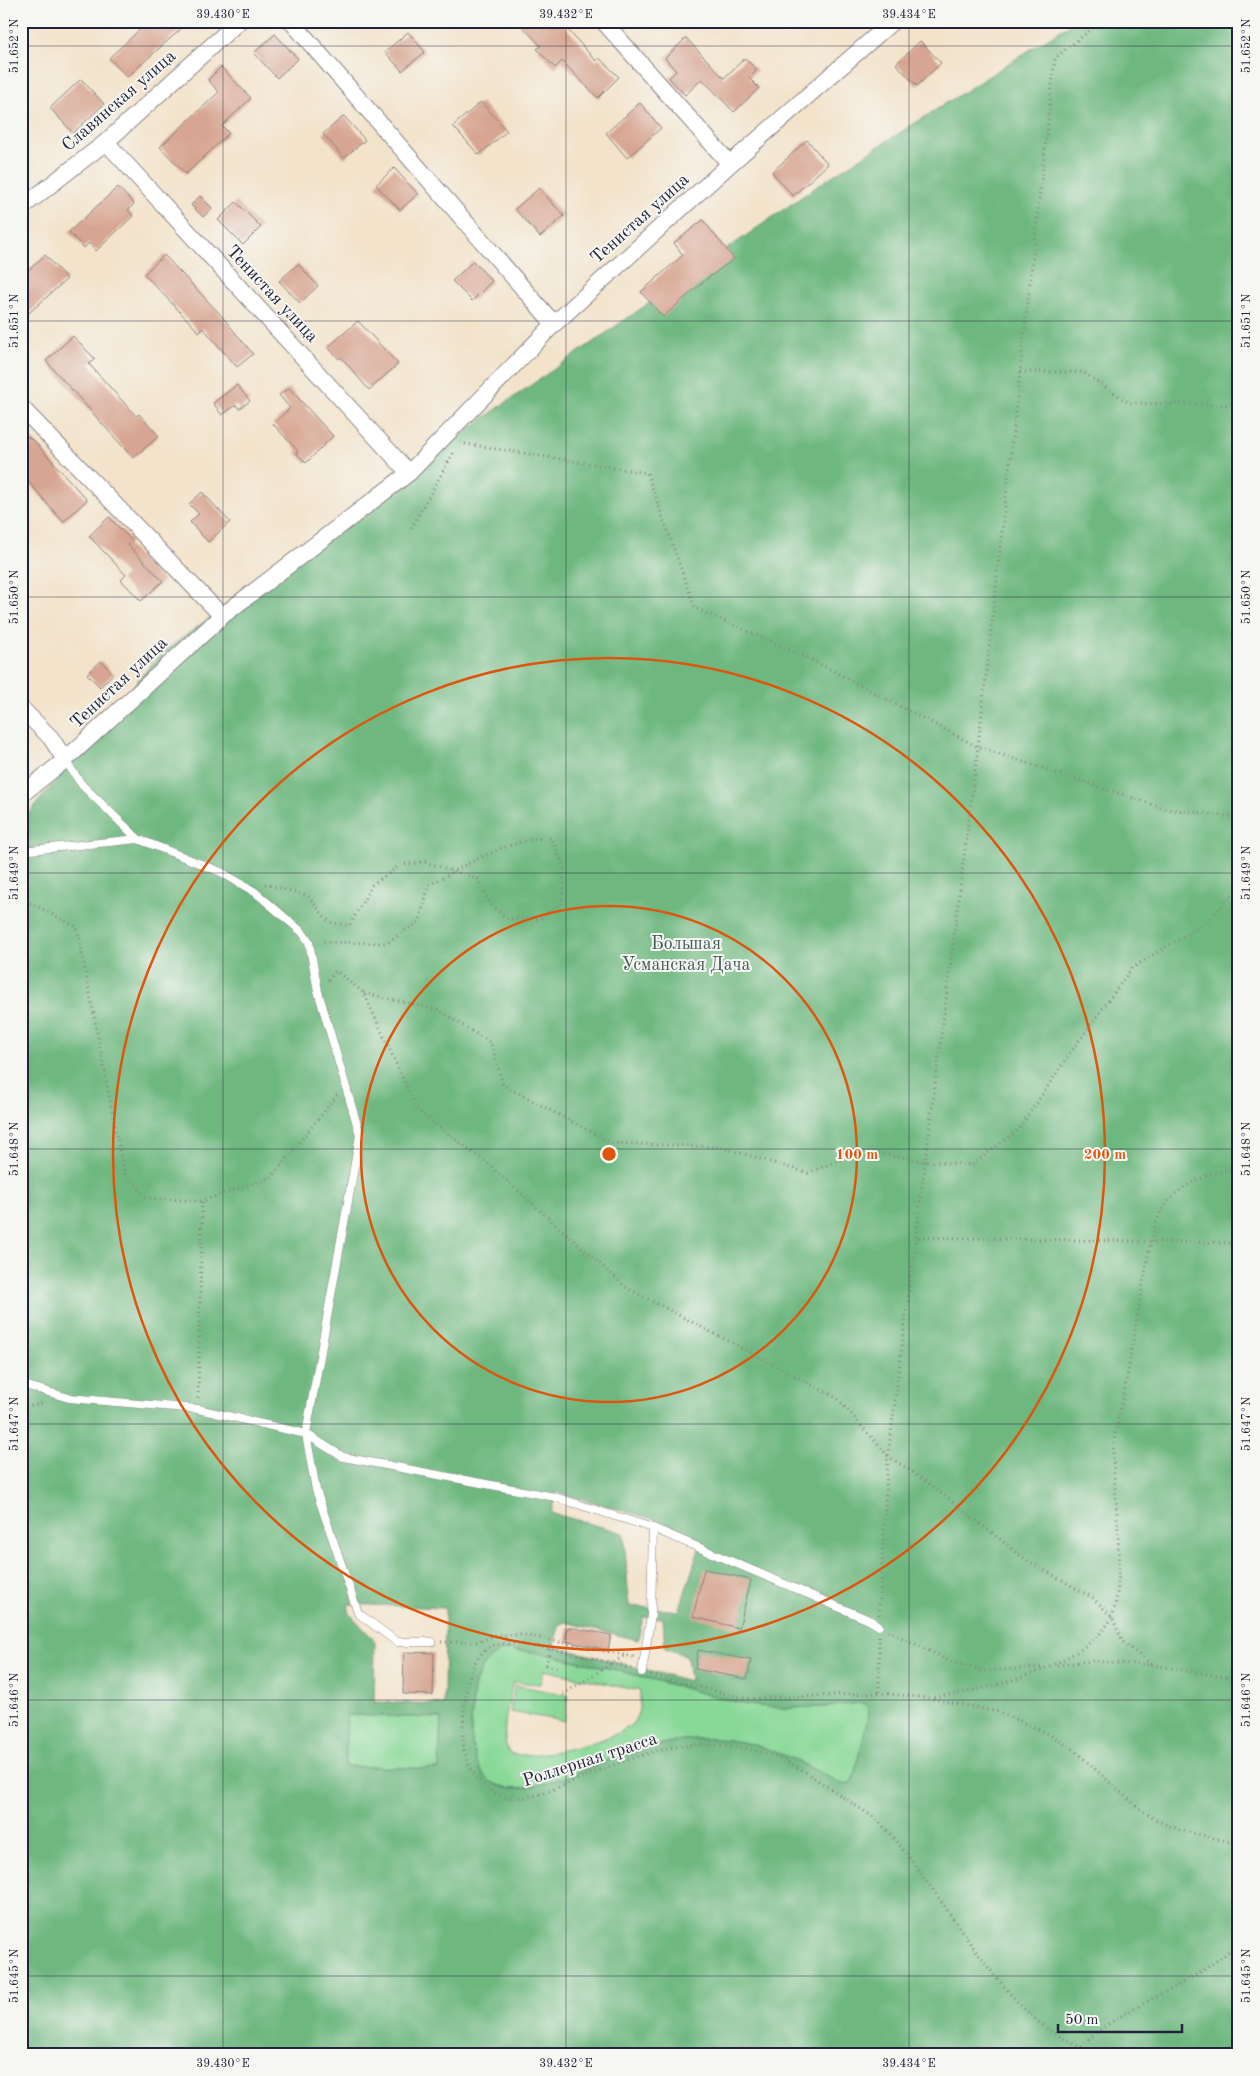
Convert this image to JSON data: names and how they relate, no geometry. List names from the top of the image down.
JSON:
{
  "streets": {
    "street": ["Славянская улица", "Тенистая улица"],
    "path": ["Роллерная трасса"]
  },
  "crossings": [
    ["Славянская улица", "Тенистая улица"]
  ],
  "parks": ["Большая Усманская Дача"],
  "scale_bar": "50 m",
  "coordinates": [
    "39.430°E",
    "39.432°E",
    "39.434°E",
    "51.652°N",
    "51.651°N",
    "51.650°N",
    "51.649°N",
    "51.648°N",
    "51.647°N",
    "51.646°N",
    "51.645°N"
  ],
  "rings": ["100 m", "200 m"]
}
